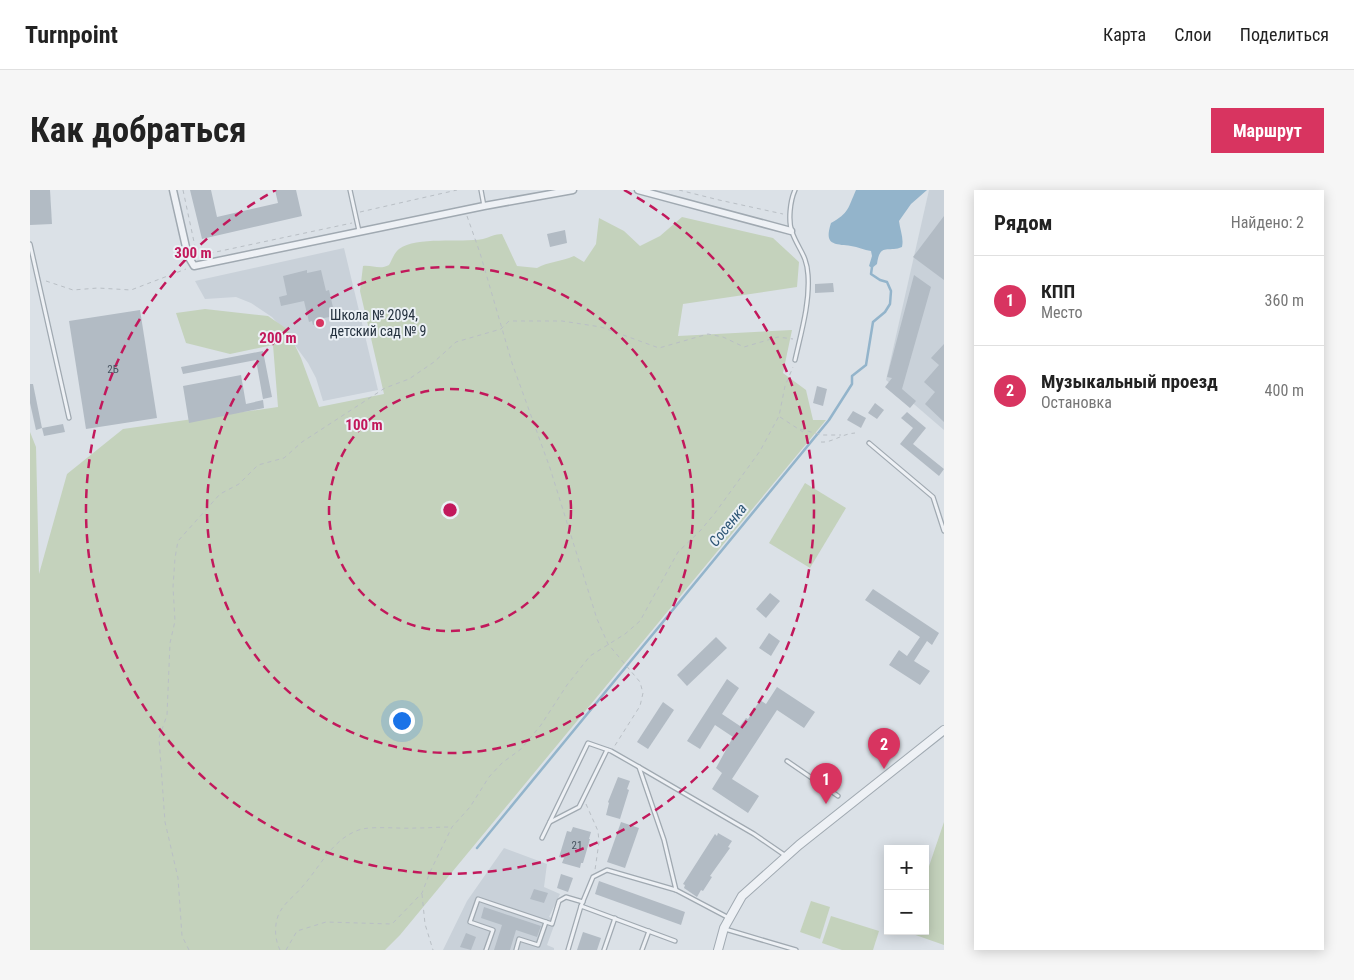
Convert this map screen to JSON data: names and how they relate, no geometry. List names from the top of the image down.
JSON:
{
  "water": ["Сосенка"],
  "places": ["Школа № 2094, детский сад № 9"],
  "house_numbers": ["2Б", "21"],
  "page": {
    "header": "Turnpoint",
    "nav": ["Карта", "Слои", "Поделиться"],
    "buttons": "Маршрут",
    "title": "Как добраться",
    "heading": ["Рядом", "Найдено: 2"],
    "list": [
      {
        "mark": "1",
        "name": "КПП",
        "note": "Место",
        "value": "360 m"
      },
      {
        "mark": "2",
        "name": "Музыкальный проезд",
        "note": "Остановка",
        "value": "400 m"
      }
    ],
    "pins": ["2", "1"],
    "map_buttons": ["+", "−"]
  },
  "rings": ["300 m", "200 m", "100 m"]
}
